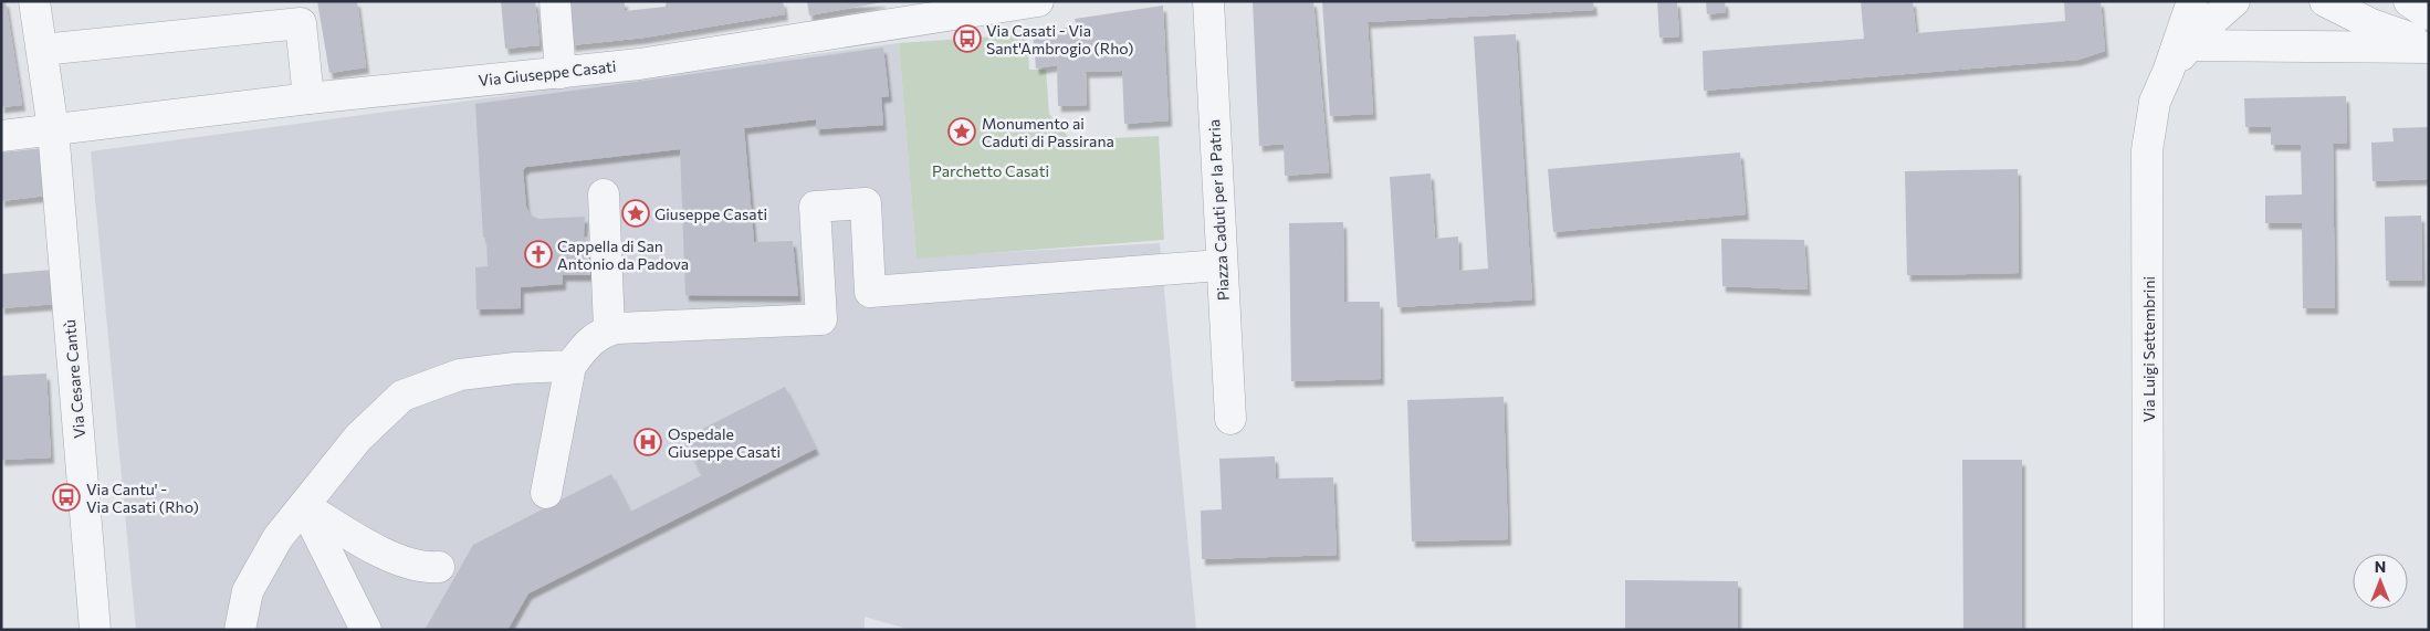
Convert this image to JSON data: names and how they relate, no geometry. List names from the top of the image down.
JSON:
{
  "streets": {
    "street": [
      "Via Giuseppe Casati",
      "Piazza Caduti per la Patria",
      "Via Luigi Settembrini",
      "Via Cesare Cantù"
    ]
  },
  "crossings": [
    ["Via Giuseppe Casati", "Via Cesare Cantù"]
  ],
  "parks": ["Parchetto Casati"],
  "places": {
    "bus stop": ["Via Casati - Via Sant'Ambrogio (Rho)", "Via Cantu' - Via Casati (Rho)"],
    "place": ["Monumento ai Caduti di Passirana", "Giuseppe Casati"],
    "church": ["Cappella di San Antonio da Padova"],
    "hospital": ["Ospedale Giuseppe Casati"]
  },
  "north": "top"
}
